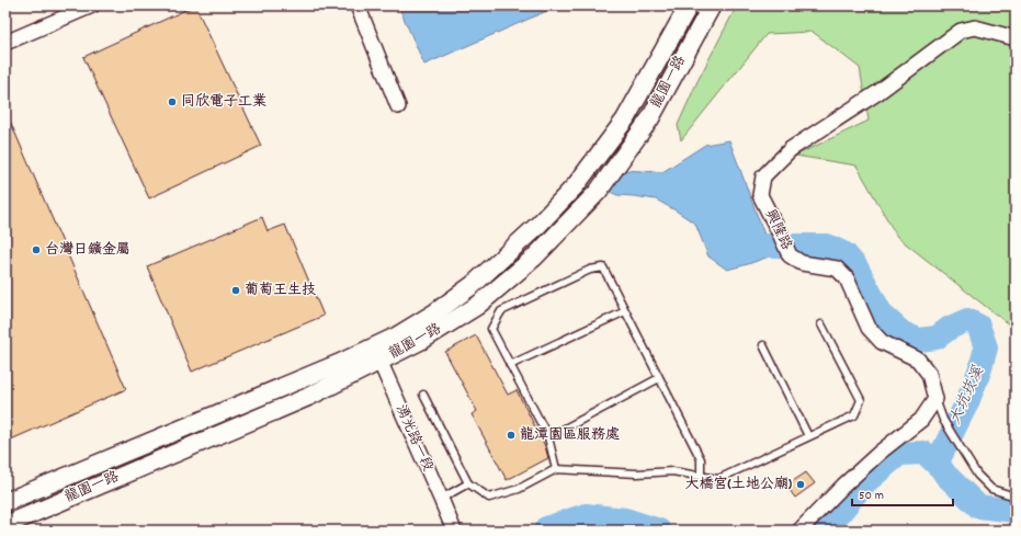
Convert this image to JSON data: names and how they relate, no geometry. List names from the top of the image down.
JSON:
{
  "streets": {
    "street": ["龍園一路", "興隆路", "湧光路一段"]
  },
  "crossings": [
    ["龍園一路", "湧光路一段"]
  ],
  "water": ["大坑崁溪"],
  "places": [
    "同欣電子工業",
    "台灣日鑛金屬",
    "葡萄王生技",
    "龍潭園區服務處",
    "大橋宮(土地公廟)"
  ],
  "scale_bar": "50 m"
}
